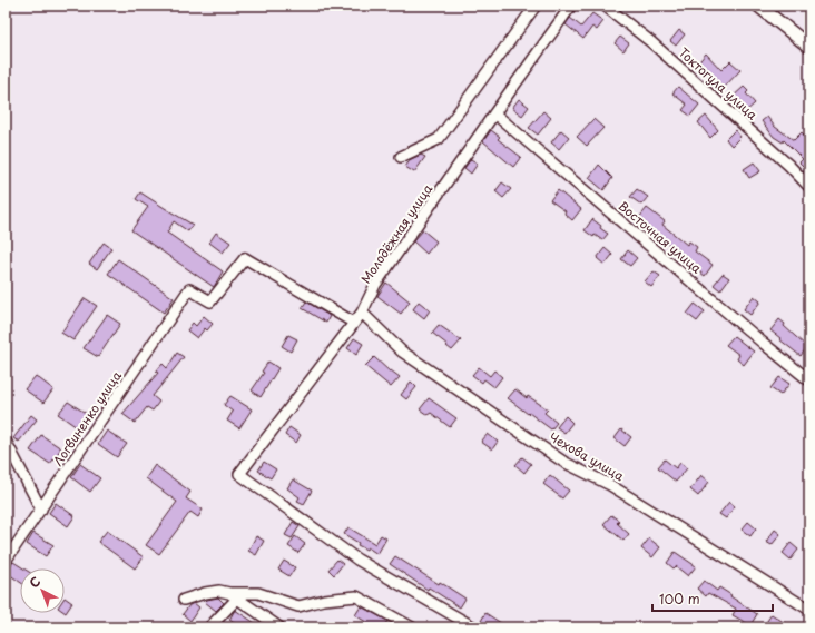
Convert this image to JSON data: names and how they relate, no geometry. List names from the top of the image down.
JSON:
{
  "streets": {
    "street": [
      "Токтогула улица",
      "Молодёжная улица",
      "Восточная улица",
      "Логвиненко улица",
      "Чехова улица"
    ]
  },
  "crossings": [
    ["Молодёжная улица", "Восточная улица"],
    ["Молодёжная улица", "Логвиненко улица"],
    ["Молодёжная улица", "Чехова улица"]
  ],
  "scale_bar": "100 m",
  "north": "top left"
}
